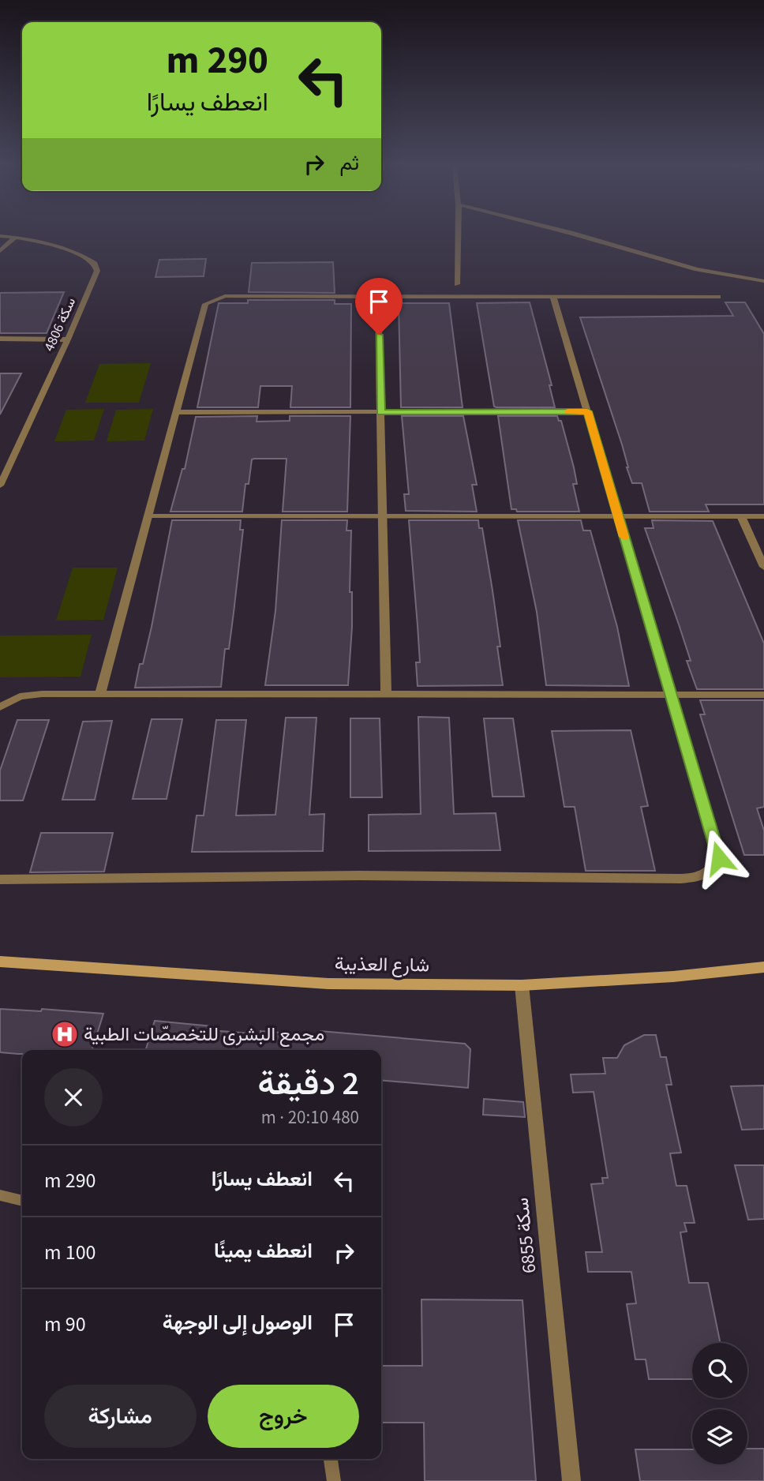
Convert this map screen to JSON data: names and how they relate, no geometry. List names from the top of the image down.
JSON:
{
  "streets": {
    "street": ["سكة 4806", "شارع العذيبة", "سكة 6855"]
  },
  "crossings": [
    ["شارع العذيبة", "سكة 6855"]
  ],
  "places": {
    "hospital": ["مجمع البشرى للتخصصّات الطبية"]
  },
  "page": {
    "turn": ["290 m", "انعطف يسارًا"],
    "then": "ثم",
    "heading": ["2 دقيقة", "480 m · 20:10"],
    "list": [
      {
        "name": "انعطف يسارًا",
        "value": "290 m"
      },
      {
        "name": "انعطف يمينًا",
        "value": "100 m"
      },
      {
        "name": "الوصول إلى الوجهة",
        "value": "90 m"
      }
    ],
    "buttons": ["خروج", "مشاركة"]
  }
}
